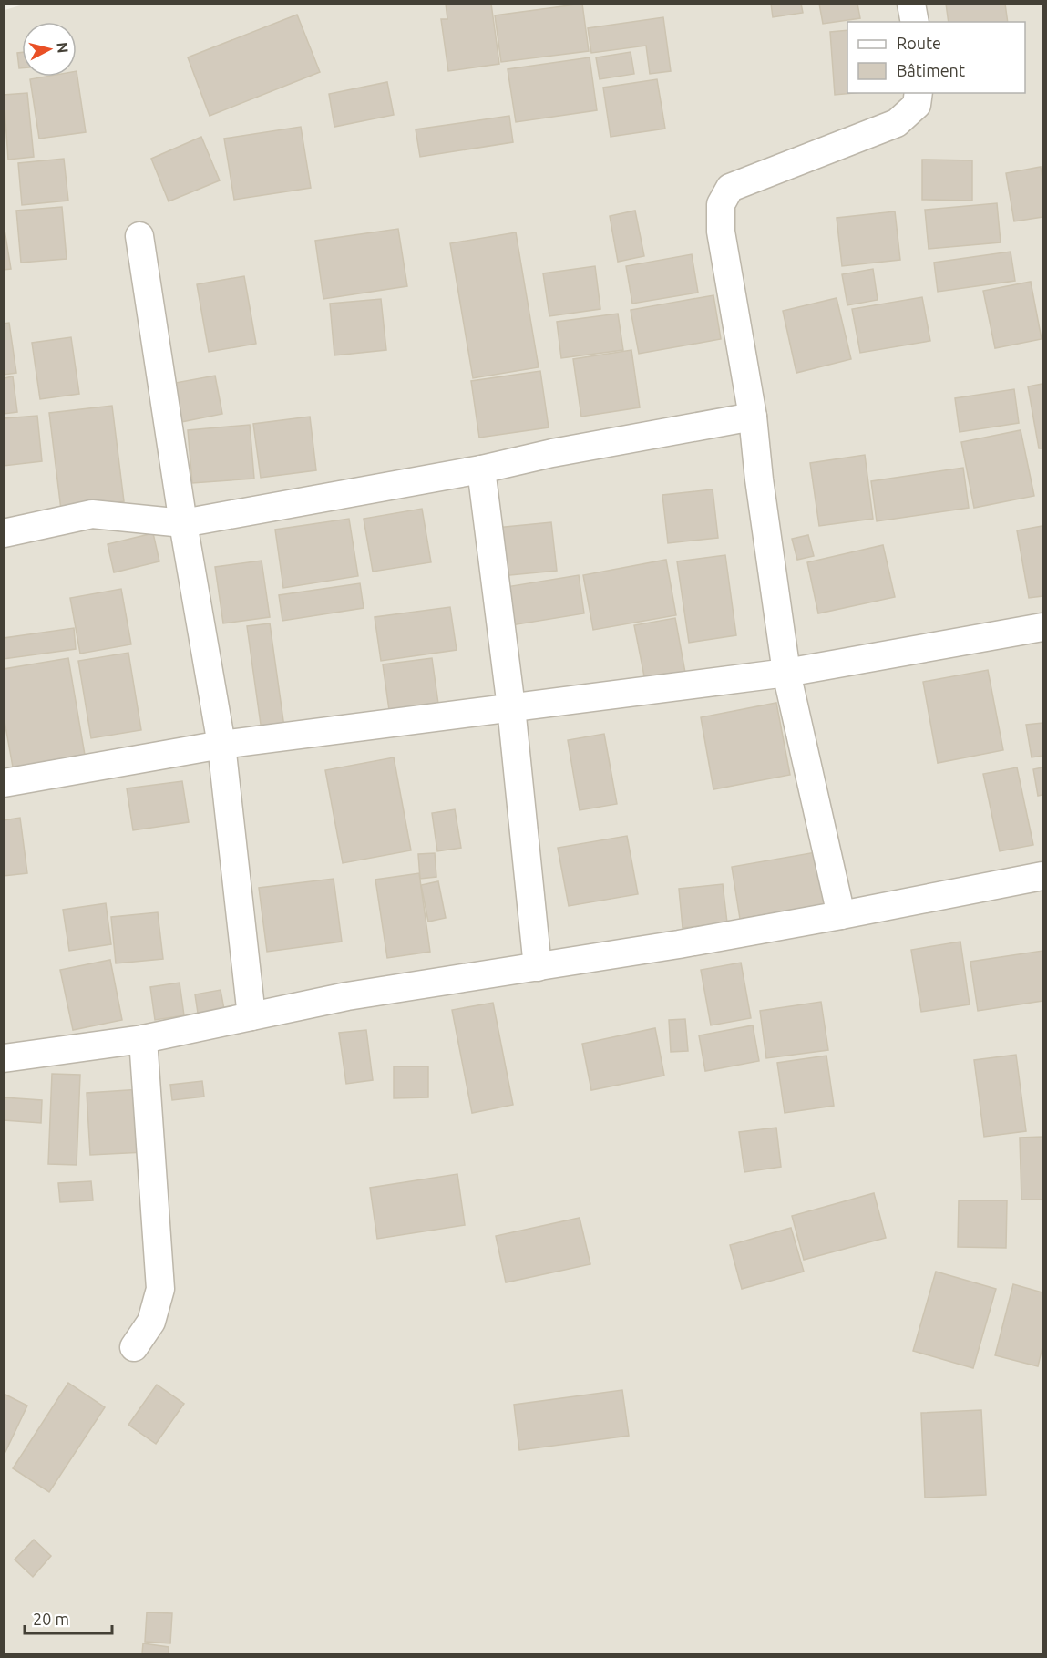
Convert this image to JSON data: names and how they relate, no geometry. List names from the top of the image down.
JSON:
{
  "legend": ["Route", "Bâtiment"],
  "scale_bar": "20 m",
  "north": "right"
}
